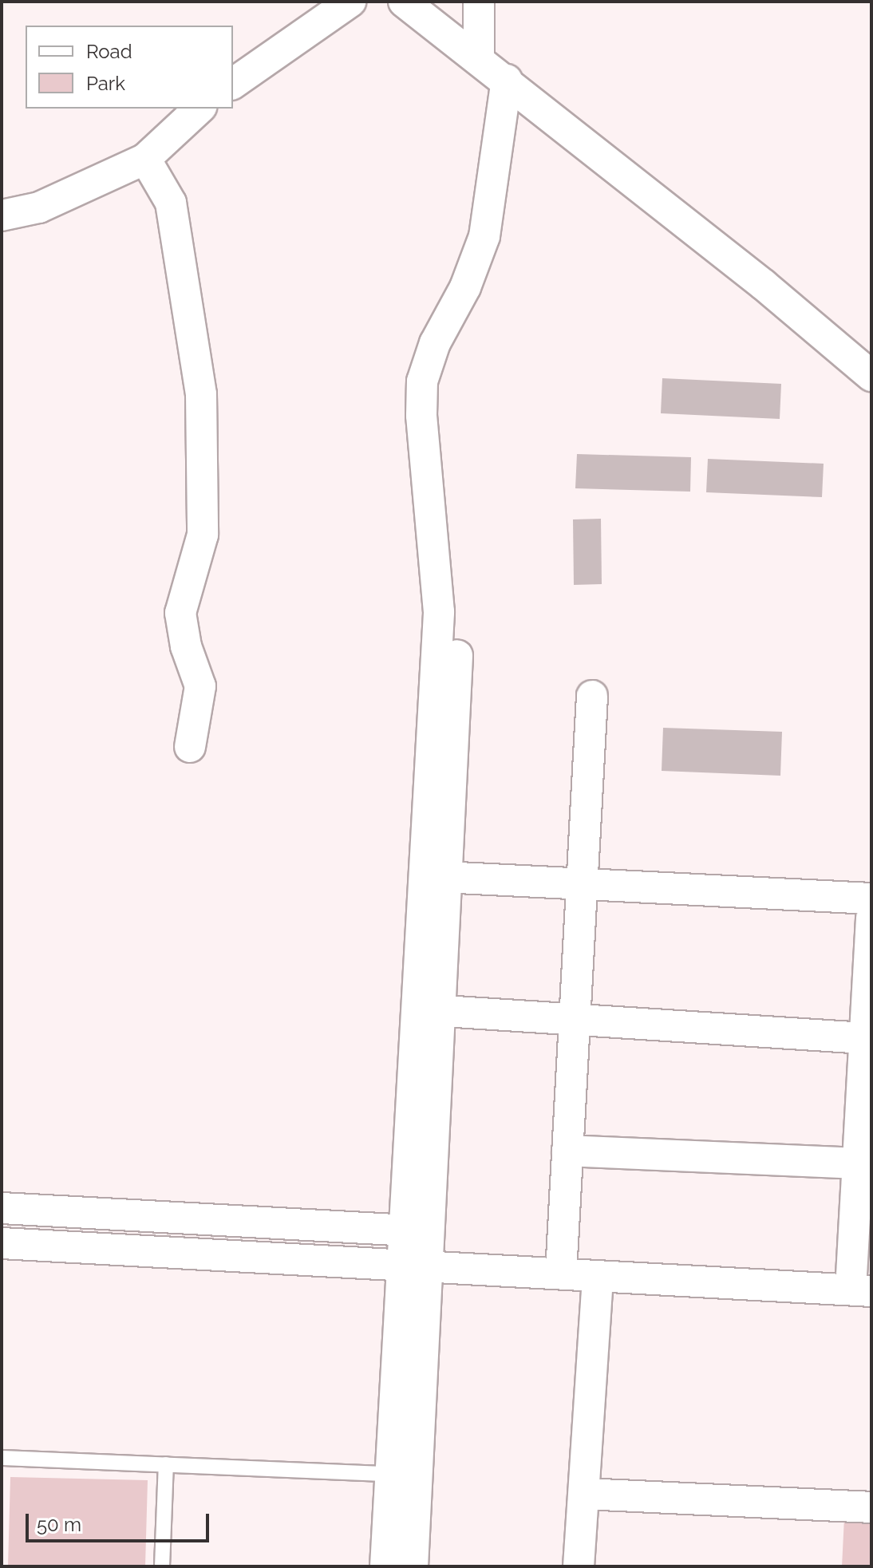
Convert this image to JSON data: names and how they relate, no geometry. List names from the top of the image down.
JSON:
{
  "legend": ["Road", "Park"],
  "scale_bar": "50 m"
}
